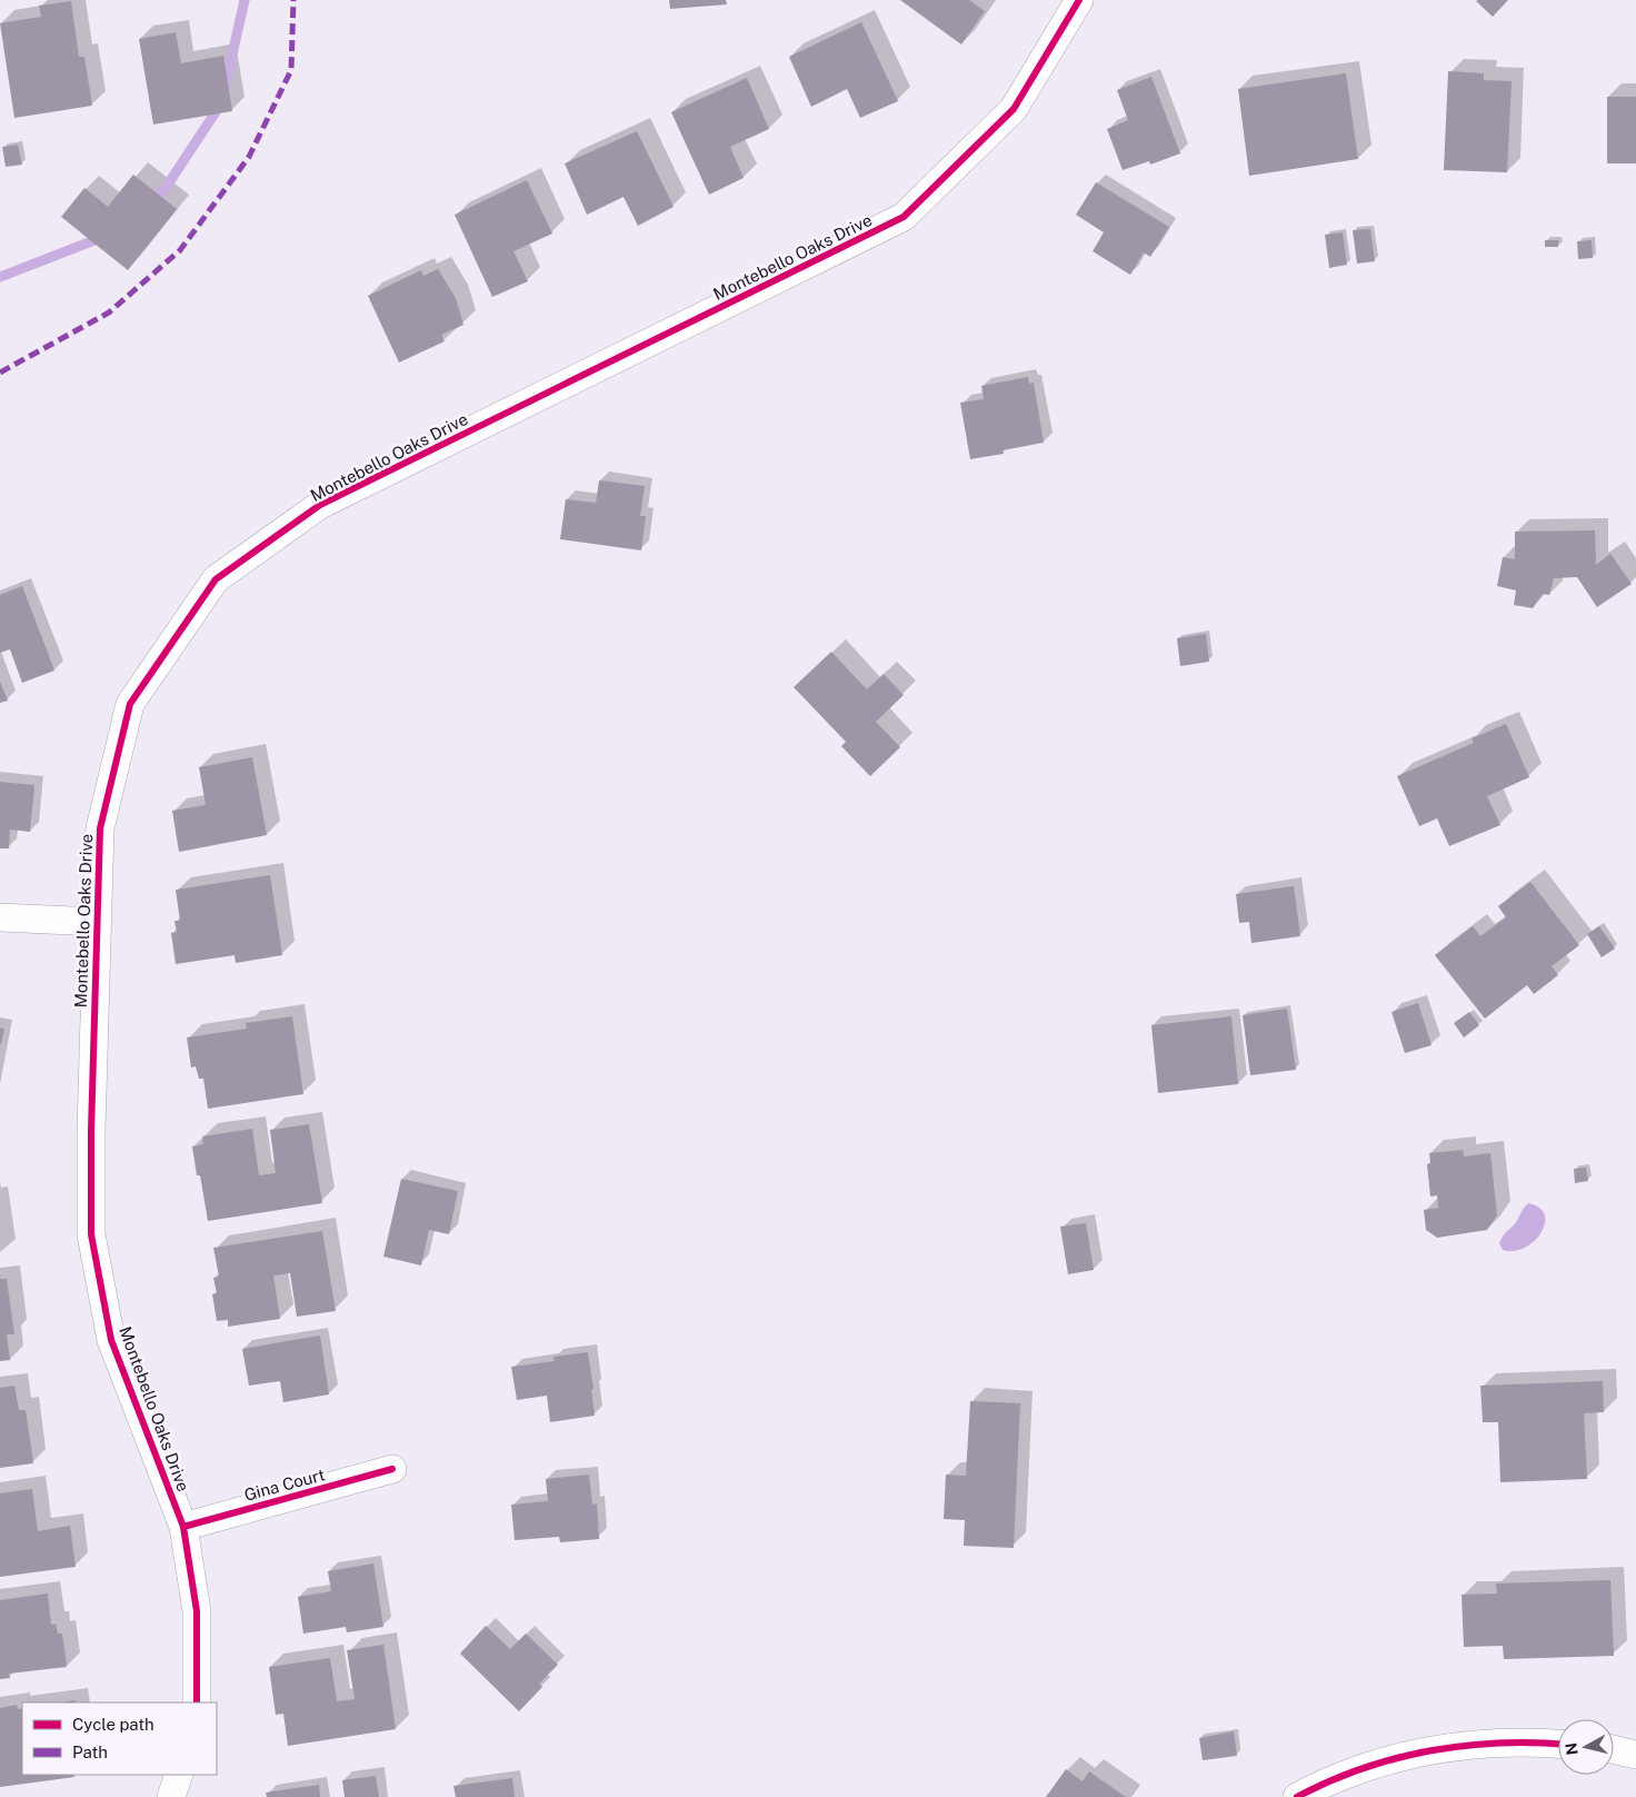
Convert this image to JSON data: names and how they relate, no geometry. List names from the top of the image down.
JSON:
{
  "streets": {
    "street": ["Montebello Oaks Drive", "Gina Court"]
  },
  "crossings": [
    ["Montebello Oaks Drive", "Gina Court"]
  ],
  "legend": ["Cycle path", "Path"],
  "north": "left"
}
